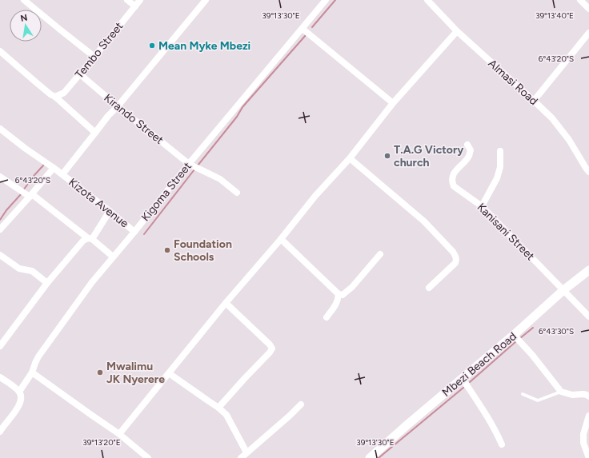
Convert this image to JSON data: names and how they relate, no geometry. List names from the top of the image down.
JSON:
{
  "streets": {
    "main road": ["Mbezi Beach Road"],
    "street": [
      "Tembo Street",
      "Almasi Road",
      "Kirando Street",
      "Kigoma Street",
      "Kizota Avenue",
      "Kanisani Street"
    ]
  },
  "crossings": [
    ["Tembo Street", "Kirando Street"],
    ["Kirando Street", "Kigoma Street"],
    ["Kigoma Street", "Kizota Avenue"],
    ["Kanisani Street", "Mbezi Beach Road"]
  ],
  "places": [
    "Mean Myke Mbezi",
    "T.A.G Victory church",
    "Foundation Schools",
    "Mwalimu JK Nyerere"
  ],
  "north": "top",
  "coordinates": [
    "39°13'30\"E",
    "39°13'40\"E",
    "6°43'20\"S",
    "6°43'30\"S",
    "39°13'20\"E"
  ]
}
